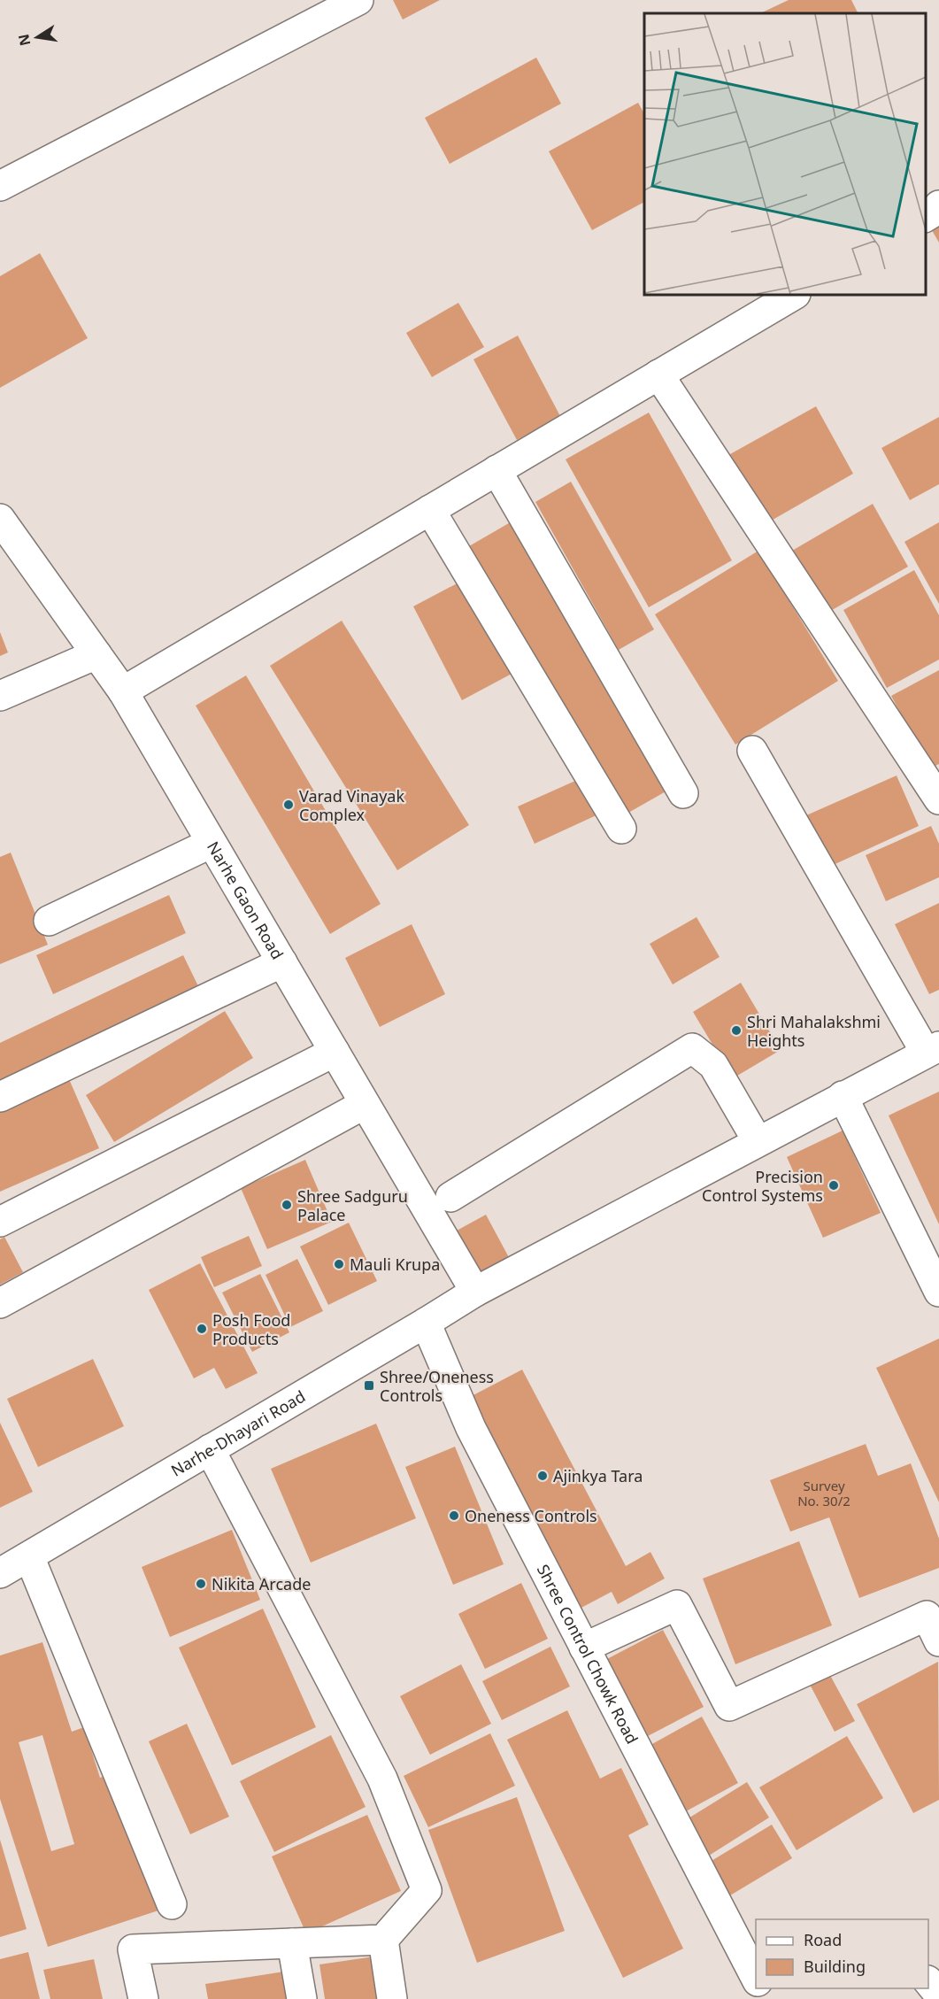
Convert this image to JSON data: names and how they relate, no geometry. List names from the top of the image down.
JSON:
{
  "streets": {
    "street": ["Narhe Gaon Road", "Narhe-Dhayari Road", "Shree Control Chowk Road"]
  },
  "crossings": [
    ["Narhe Gaon Road", "Narhe-Dhayari Road"],
    ["Narhe-Dhayari Road", "Shree Control Chowk Road"]
  ],
  "places": {
    "other": [
      "Varad Vinayak Complex",
      "Shri Mahalakshmi Heights",
      "Precision Control Systems",
      "Shree Sadguru Palace",
      "Mauli Krupa",
      "Posh Food Products",
      "Ajinkya Tara",
      "Oneness Controls",
      "Nikita Arcade"
    ],
    "transit": ["Shree/Oneness Controls"]
  },
  "house_numbers": ["Survey No. 30/2"],
  "legend": ["Road", "Building"],
  "north": "left"
}
